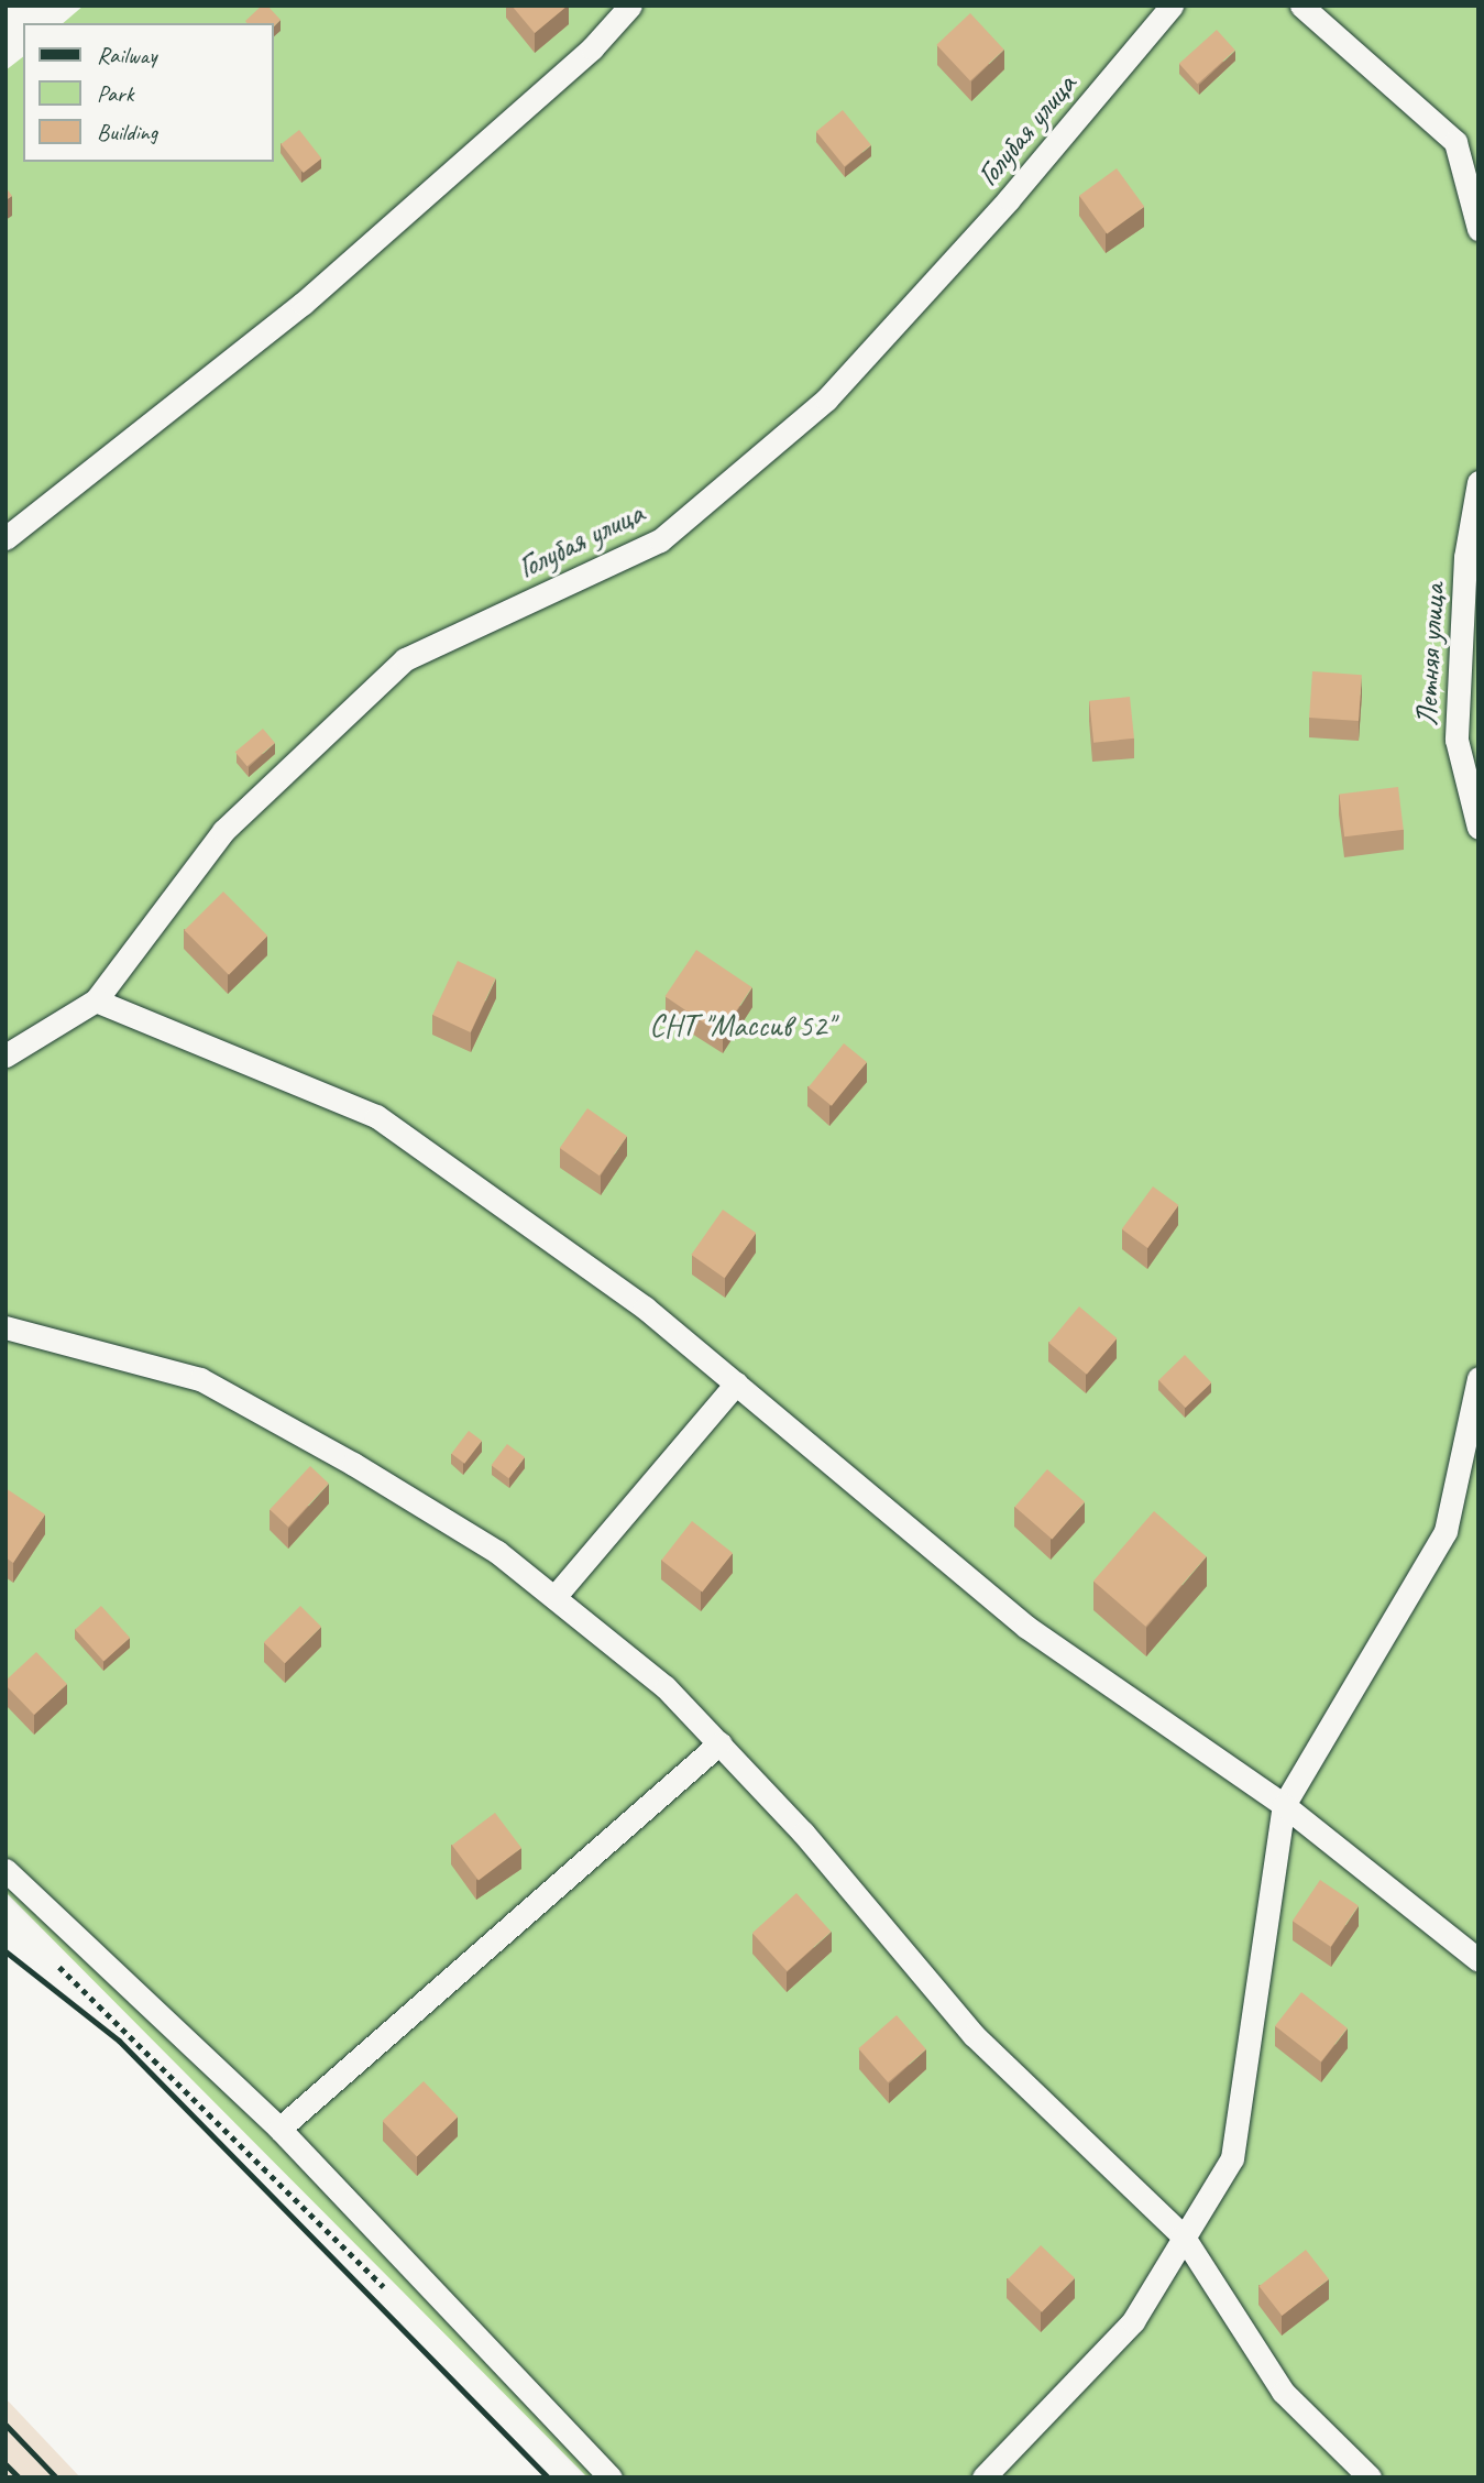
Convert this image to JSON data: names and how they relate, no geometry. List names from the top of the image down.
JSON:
{
  "streets": {
    "lane": ["Голубая улица", "Летняя улица"]
  },
  "parks": ["СНТ \"Массив 52\""],
  "legend": ["Railway", "Park", "Building"]
}
